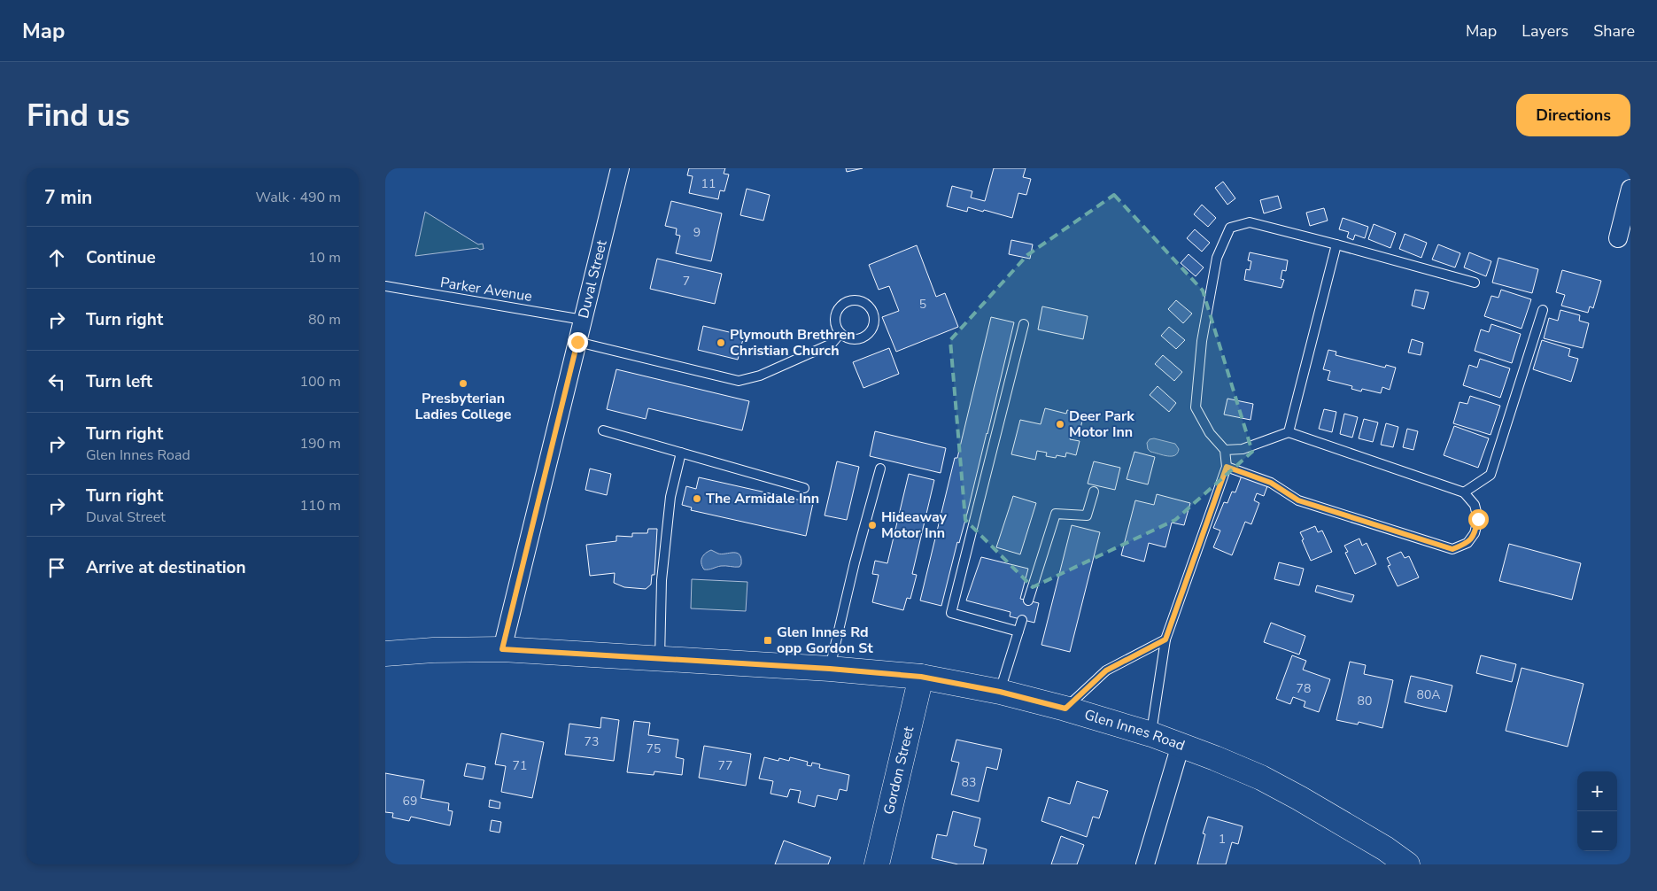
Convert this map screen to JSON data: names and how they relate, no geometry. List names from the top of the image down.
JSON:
{
  "streets": {
    "main road": ["Glen Innes Road", "Gordon Street"],
    "street": ["Duval Street"],
    "lane": ["Parker Avenue"]
  },
  "crossings": [
    ["Duval Street", "Parker Avenue"],
    ["Duval Street", "Glen Innes Road"],
    ["Glen Innes Road", "Gordon Street"]
  ],
  "places": {
    "other": [
      "Plymouth Brethren Christian Church",
      "Presbyterian Ladies College",
      "Deer Park Motor Inn",
      "The Armidale Inn",
      "Hideaway Motor Inn"
    ],
    "transit": ["Glen Innes Rd opp Gordon St"]
  },
  "house_numbers": [
    "11",
    "9",
    "7",
    "5",
    "78",
    "80A",
    "80",
    "73",
    "75",
    "71",
    "77",
    "83",
    "69",
    "1"
  ],
  "page": {
    "header": "Map",
    "nav": ["Map", "Layers", "Share"],
    "buttons": "Directions",
    "title": "Find us",
    "heading": ["7 min", "Walk · 490 m"],
    "list": [
      ["Continue", "10 m"],
      ["Turn right", "80 m"],
      ["Turn left", "100 m"],
      ["Turn right", "Glen Innes Road", "190 m"],
      ["Turn right", "Duval Street", "110 m"],
      "Arrive at destination"
    ],
    "map_buttons": ["+", "−"]
  }
}
